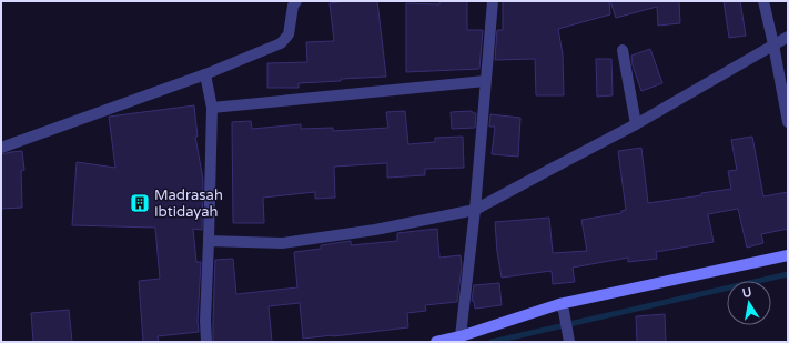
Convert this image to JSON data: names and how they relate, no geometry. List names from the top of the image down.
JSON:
{
  "places": {
    "building": ["Madrasah Ibtidayah"]
  },
  "north": "top"
}
